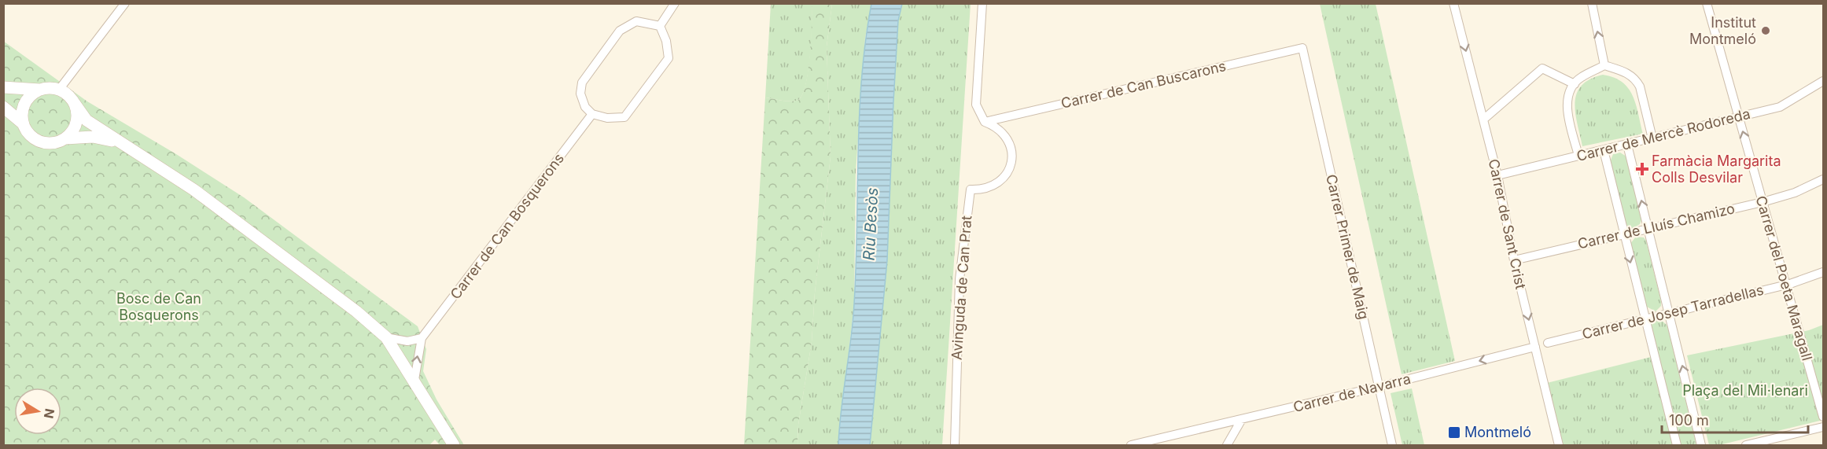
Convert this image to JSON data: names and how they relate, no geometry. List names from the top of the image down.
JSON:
{
  "streets": {
    "street": [
      "Carrer de Can Buscarons",
      "Carrer de Mercè Rodoreda",
      "Carrer de Sant Crist",
      "Carrer de Can Bosquerons",
      "Carrer de Lluís Chamizo",
      "Carrer Primer de Maig",
      "Carrer del Poeta Maragall",
      "Avinguda de Can Prat",
      "Carrer de Josep Tarradellas",
      "Carrer de Navarra"
    ]
  },
  "crossings": [
    ["Carrer de Can Buscarons", "Carrer Primer de Maig"],
    ["Carrer de Can Buscarons", "Avinguda de Can Prat"],
    ["Carrer de Mercè Rodoreda", "Carrer de Sant Crist"],
    ["Carrer de Mercè Rodoreda", "Carrer del Poeta Maragall"],
    ["Carrer de Sant Crist", "Carrer de Lluís Chamizo"],
    ["Carrer de Sant Crist", "Carrer de Navarra"],
    ["Carrer de Lluís Chamizo", "Carrer del Poeta Maragall"],
    ["Carrer Primer de Maig", "Carrer de Navarra"],
    ["Carrer del Poeta Maragall", "Carrer de Josep Tarradellas"]
  ],
  "one_way": ["Carrer de Sant Crist", "Carrer de Navarra"],
  "water": ["Riu Besòs"],
  "parks": ["Bosc de Can Bosquerons", "Plaça del Mil·lenari"],
  "places": {
    "other": ["Institut Montmeló"],
    "health": ["Farmàcia Margarita Colls Desvilar"],
    "transit": ["Montmeló"]
  },
  "scale_bar": "100 m",
  "north": "right"
}
